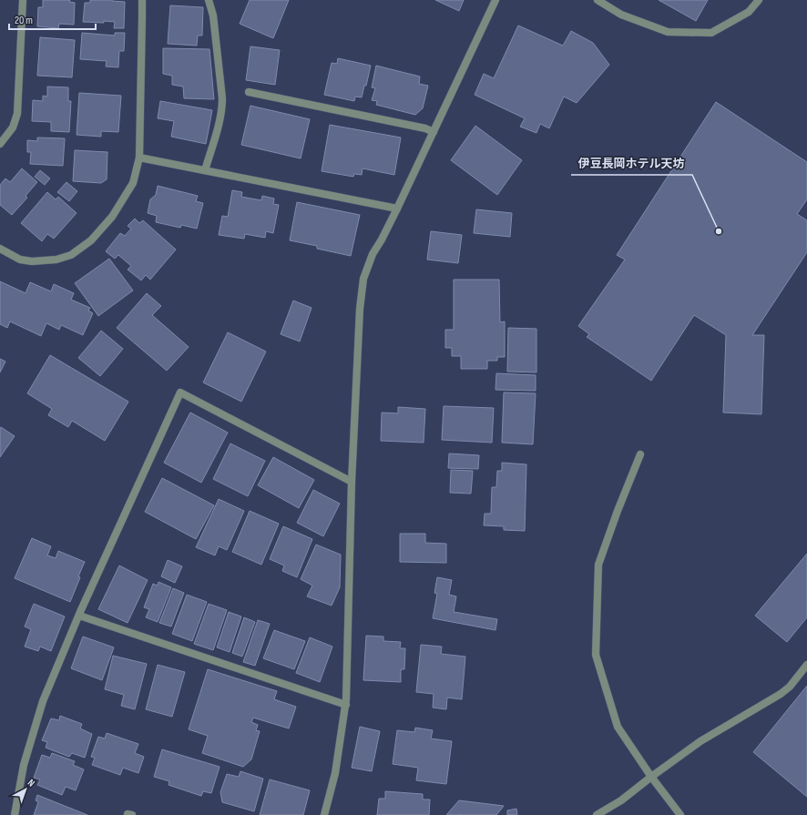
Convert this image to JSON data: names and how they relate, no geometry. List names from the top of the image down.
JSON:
{
  "places": ["伊豆長岡ホテル天坊"],
  "scale_bar": "20 m",
  "north": "top right"
}
